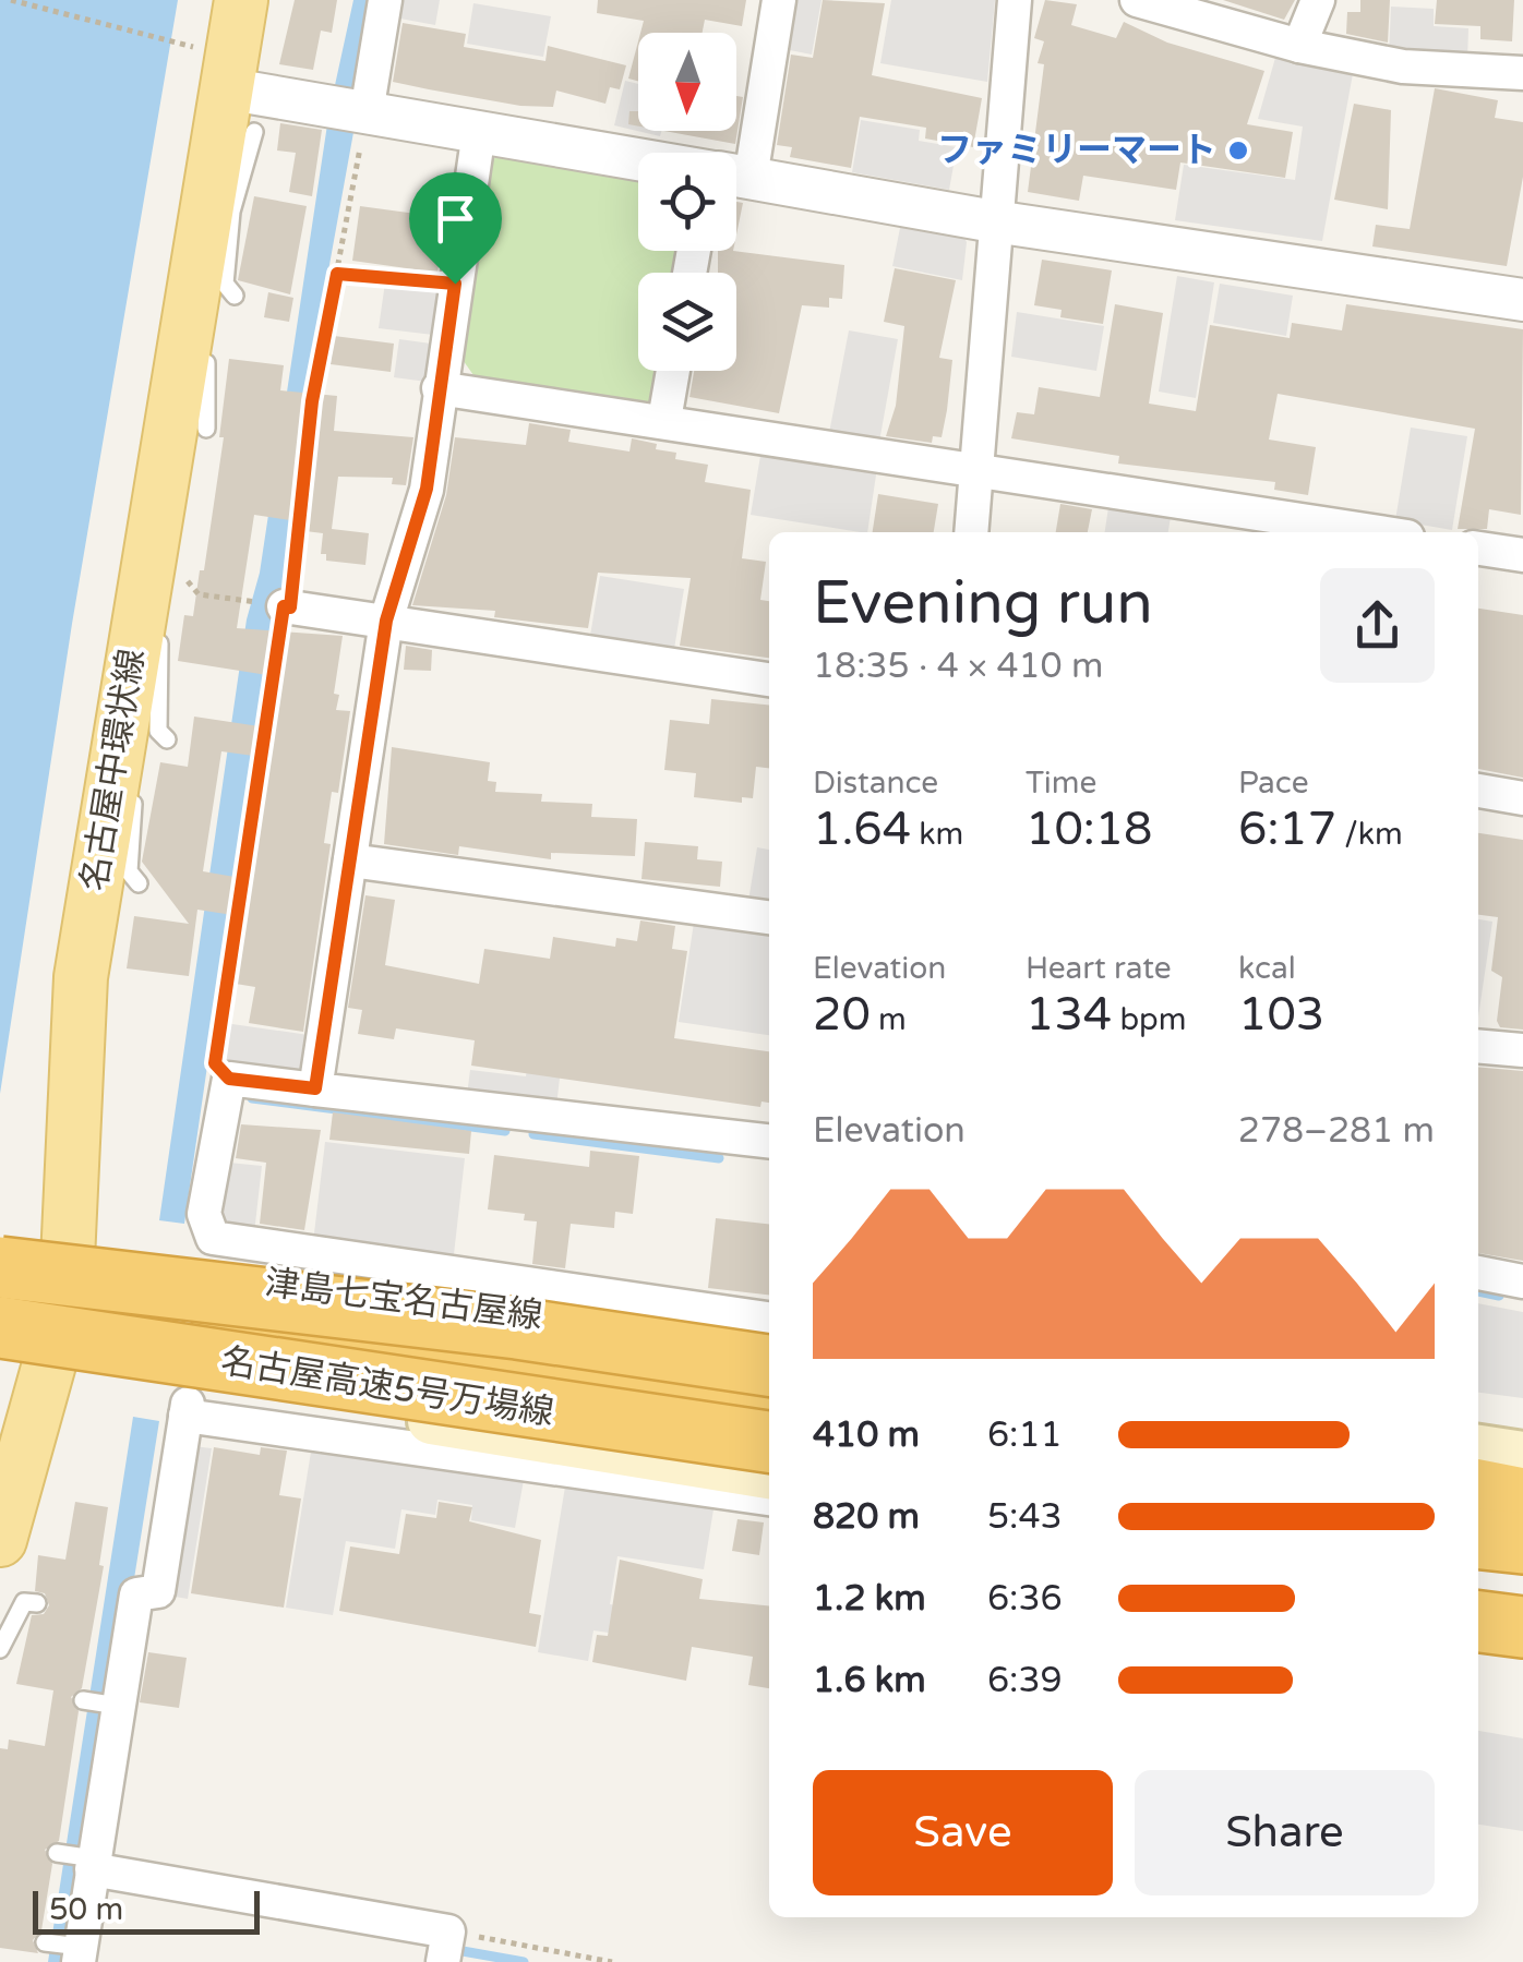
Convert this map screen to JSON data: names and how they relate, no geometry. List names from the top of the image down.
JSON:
{
  "streets": {
    "highway": ["名古屋高速5号万場線"],
    "main road": ["名古屋中環状線", "津島七宝名古屋線"]
  },
  "crossings": [
    ["名古屋中環状線", "津島七宝名古屋線"],
    ["名古屋中環状線", "名古屋高速5号万場線"],
    ["津島七宝名古屋線", "名古屋高速5号万場線"]
  ],
  "places": ["ファミリーマート"],
  "scale_bar": "50 m",
  "north": "bottom",
  "page": {
    "heading": ["Evening run", "18:35 · 4 × 410 m"],
    "stats": [
      ["Distance", "1.64 km"],
      ["Time", "10:18"],
      ["Pace", "6:17 /km"],
      ["Elevation", "20 m"],
      ["Heart rate", "134 bpm"],
      ["kcal", "103"]
    ],
    "chart": ["Elevation", "278–281 m"],
    "list": [
      {
        "name": "410 m",
        "note": "6:11"
      },
      {
        "name": "820 m",
        "note": "5:43"
      },
      {
        "name": "1.2 km",
        "note": "6:36"
      },
      {
        "name": "1.6 km",
        "note": "6:39"
      }
    ],
    "buttons": ["Save", "Share"],
    "scale": "50 m"
  }
}
